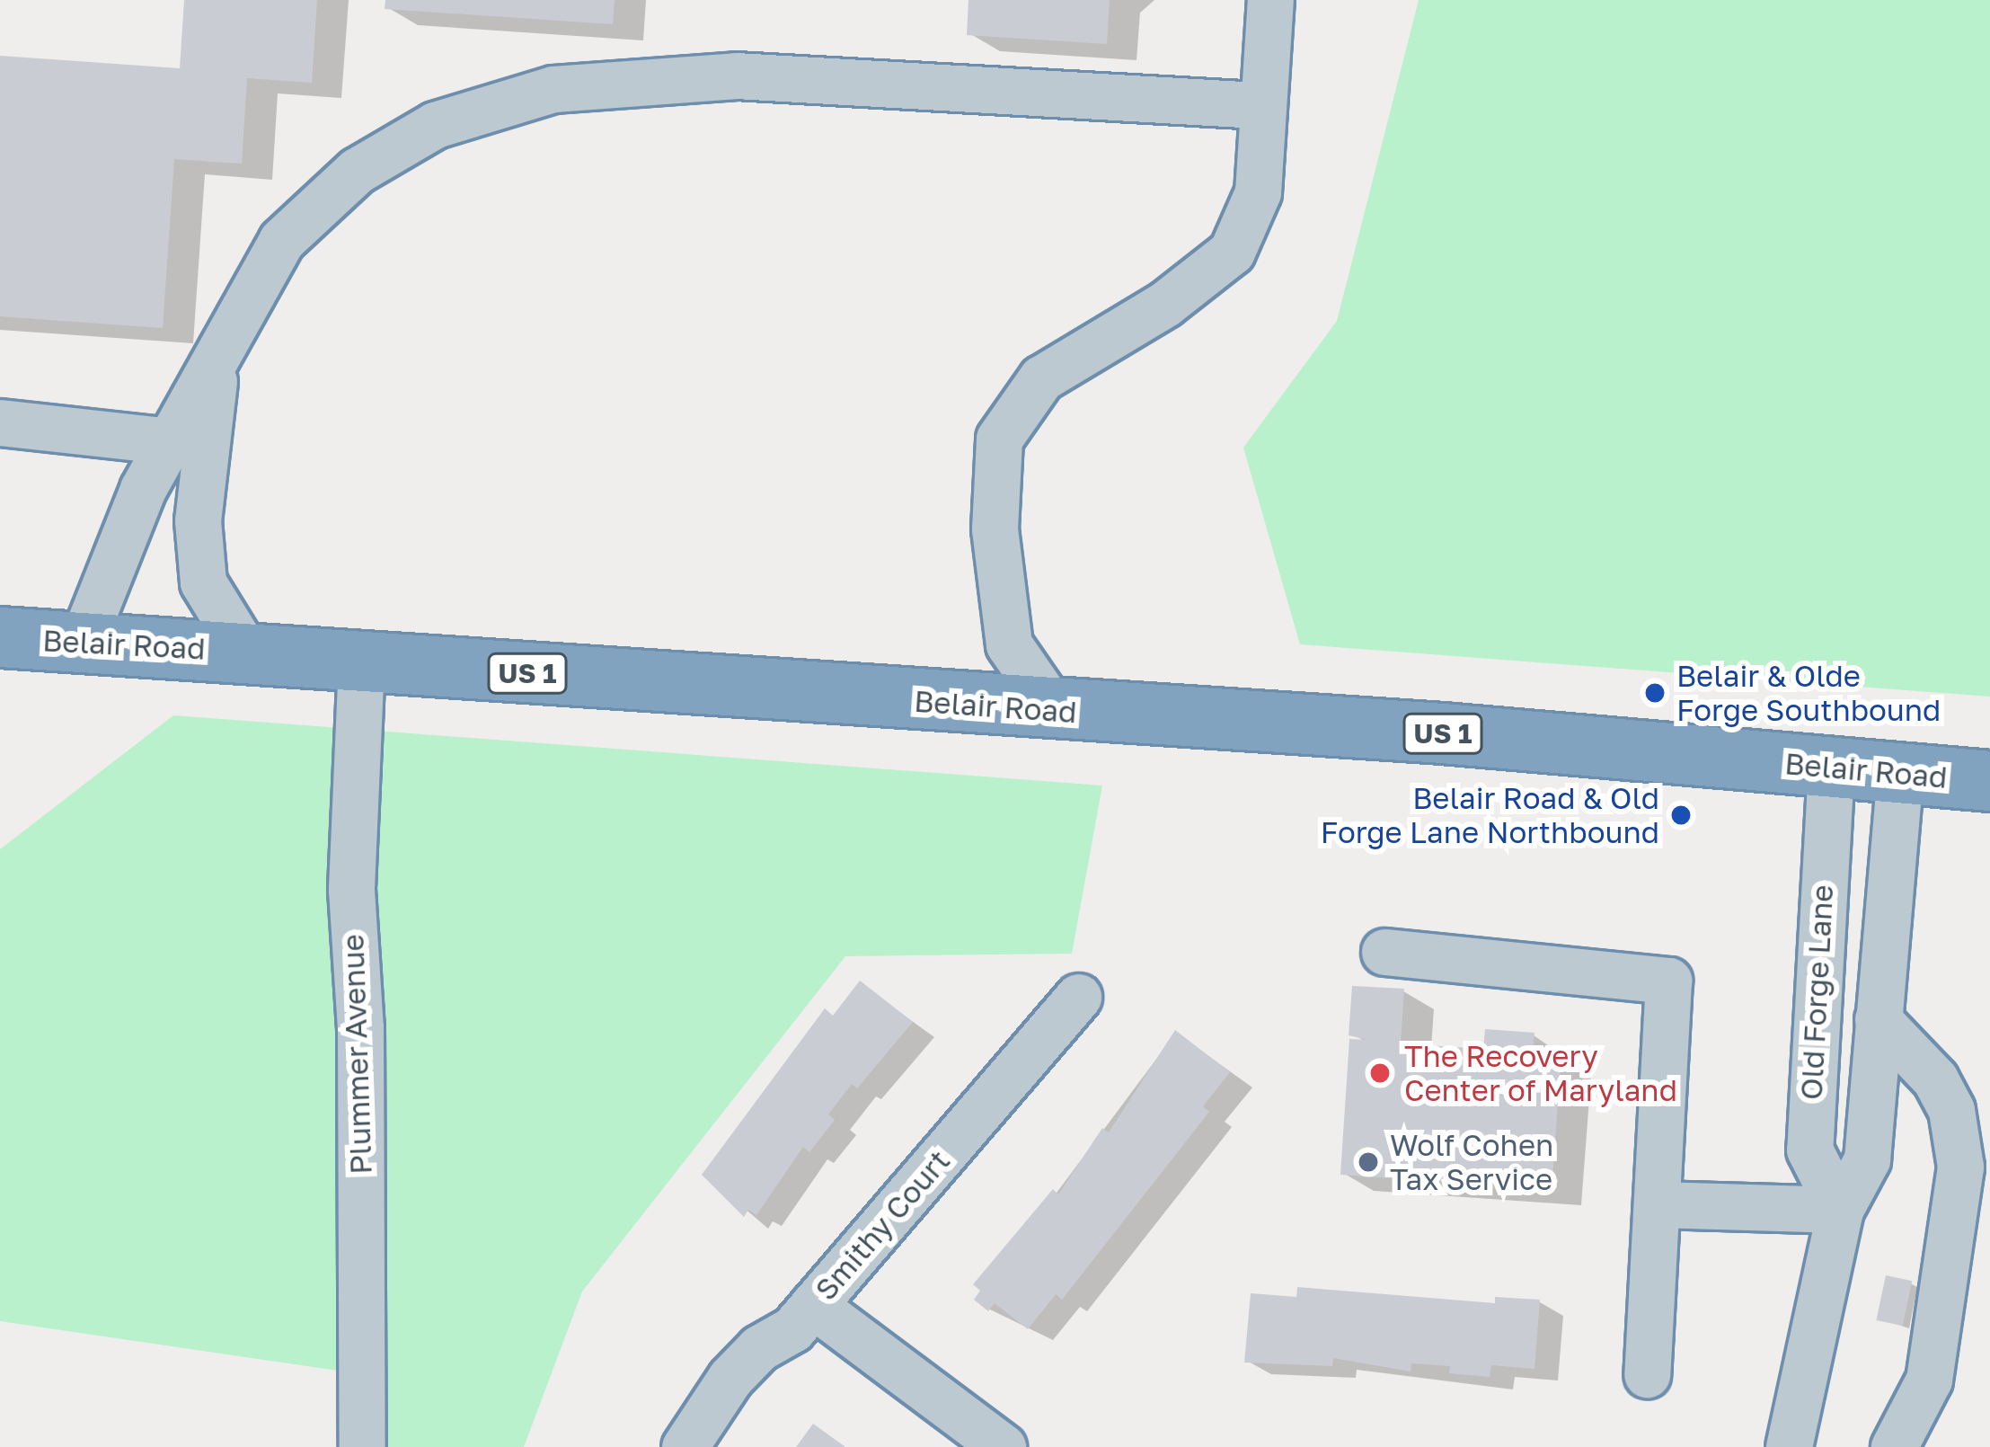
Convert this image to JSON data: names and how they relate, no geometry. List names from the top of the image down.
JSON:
{
  "streets": {
    "highway": ["Belair Road", "US 1"],
    "street": ["Old Forge Lane", "Plummer Avenue", "Smithy Court"]
  },
  "crossings": [
    ["Belair Road", "Old Forge Lane"],
    ["Belair Road", "Plummer Avenue"]
  ],
  "places": [
    "Belair & Olde Forge Southbound",
    "Belair Road & Old Forge Lane Northbound",
    "The Recovery Center of Maryland",
    "Wolf Cohen Tax Service"
  ]
}
